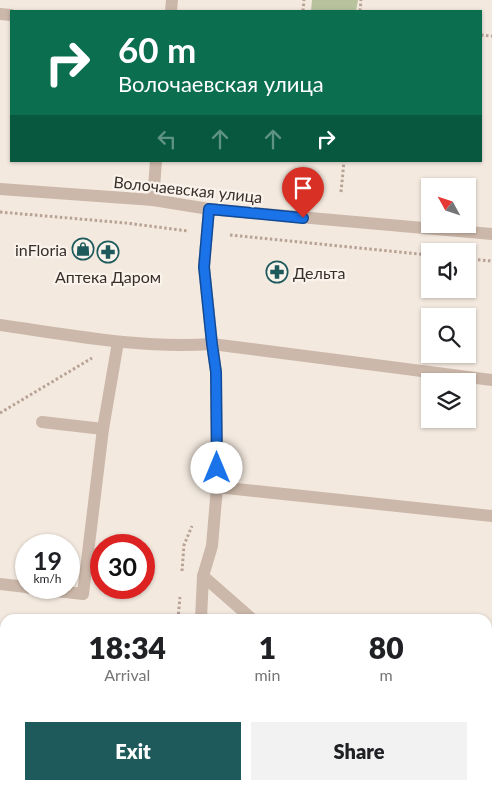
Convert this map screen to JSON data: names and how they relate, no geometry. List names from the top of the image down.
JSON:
{
  "streets": {
    "street": ["Волочаевская улица"]
  },
  "places": {
    "shop": ["inFloria"],
    "pharmacy": ["Аптека Даром", "Дельта"]
  },
  "north": "top left",
  "page": {
    "turn": ["60 m", "Волочаевская улица"],
    "speed": "19 km/h",
    "limit": "30",
    "eta": [
      "18:34",
      "Arrival",
      "1",
      "min",
      "80",
      "m"
    ],
    "buttons": ["Exit", "Share"]
  }
}
